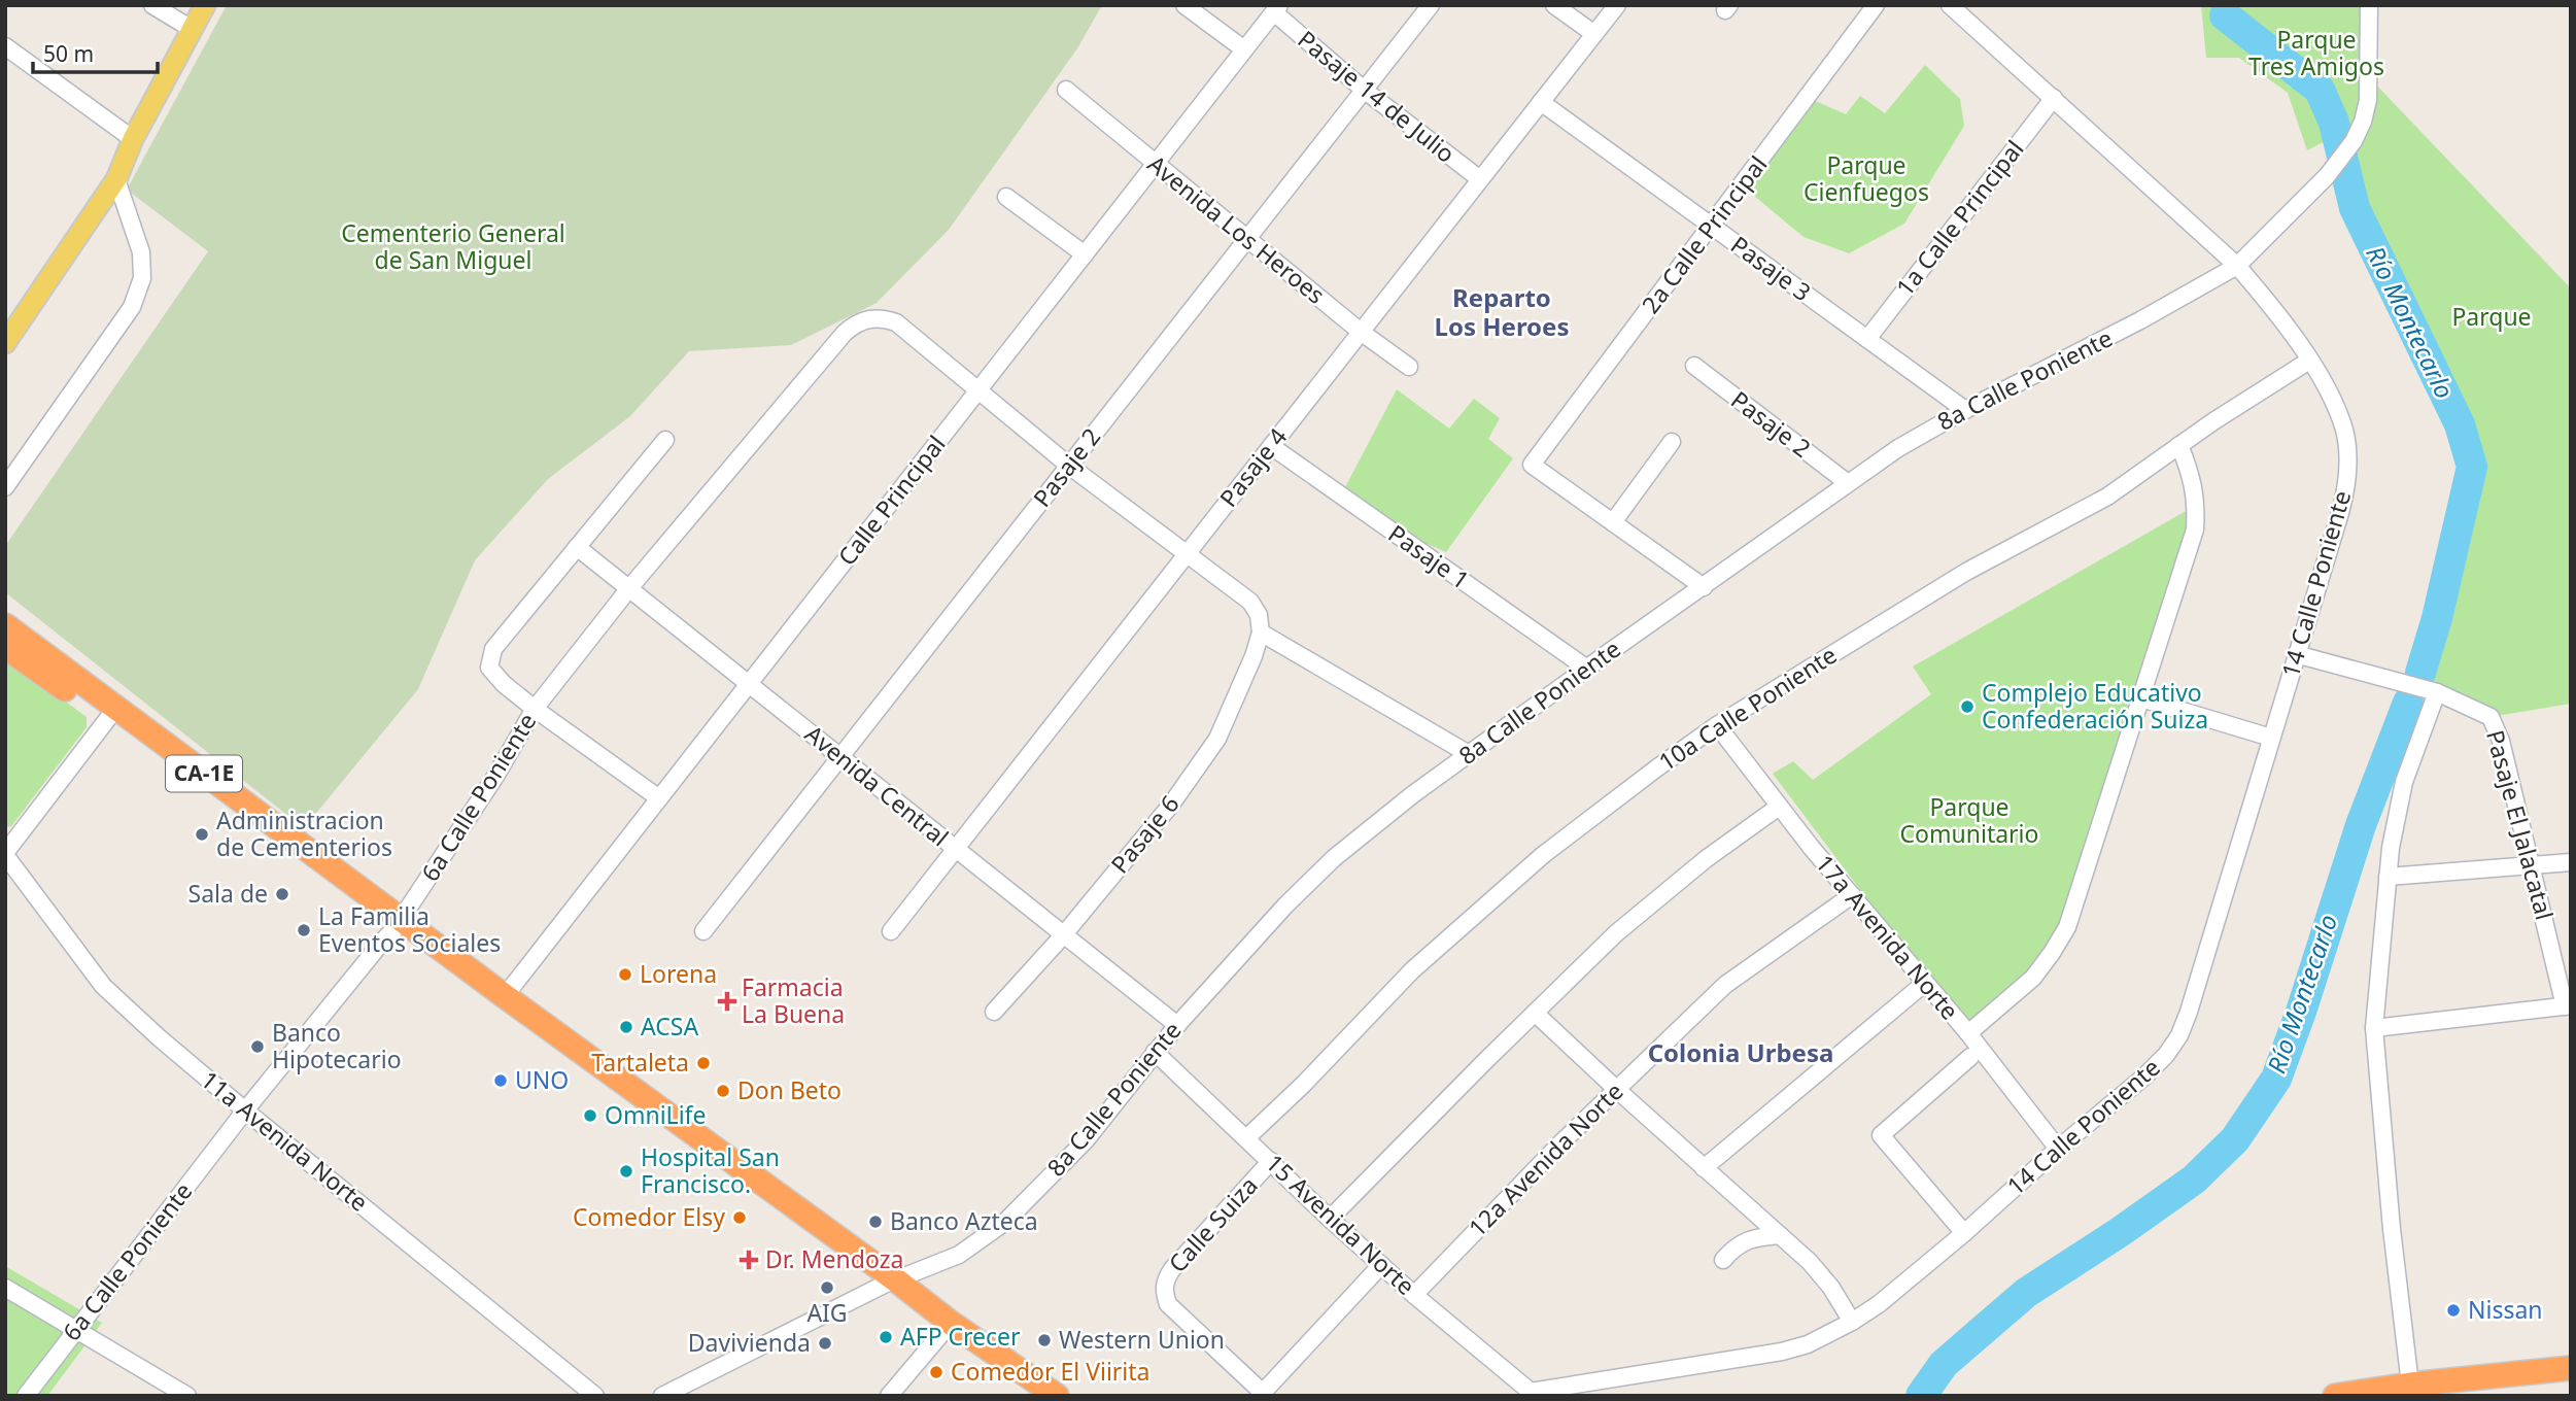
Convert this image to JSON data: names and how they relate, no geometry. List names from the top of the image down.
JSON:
{
  "streets": {
    "highway": ["CA-1E"],
    "street": [
      "Pasaje 14 de Julio",
      "1a Calle Principal",
      "Avenida Los Heroes",
      "2a Calle Principal",
      "Pasaje 3",
      "8a Calle Poniente",
      "Pasaje 2",
      "Pasaje 4",
      "Calle Principal",
      "Pasaje 1",
      "14 Calle Poniente",
      "10a Calle Poniente",
      "Avenida Central",
      "6a Calle Poniente",
      "Pasaje El Jalacatal",
      "Pasaje 6",
      "17a Avenida Norte",
      "11a Avenida Norte",
      "12a Avenida Norte",
      "Calle Suiza",
      "15 Avenida Norte"
    ]
  },
  "crossings": [
    ["Pasaje 14 de Julio", "Pasaje 2"],
    ["Pasaje 14 de Julio", "Pasaje 4"],
    ["Pasaje 14 de Julio", "Calle Principal"],
    ["1a Calle Principal", "Pasaje 3"],
    ["1a Calle Principal", "14 Calle Poniente"],
    ["Avenida Los Heroes", "Pasaje 2"],
    ["Avenida Los Heroes", "Pasaje 4"],
    ["Avenida Los Heroes", "Calle Principal"],
    ["2a Calle Principal", "Pasaje 3"],
    ["Pasaje 3", "8a Calle Poniente"],
    ["Pasaje 3", "Pasaje 4"],
    ["8a Calle Poniente", "Pasaje 2"],
    ["8a Calle Poniente", "Pasaje 1"],
    ["8a Calle Poniente", "14 Calle Poniente"],
    ["8a Calle Poniente", "CA-1E"],
    ["8a Calle Poniente", "Avenida Central"],
    ["8a Calle Poniente", "15 Avenida Norte"],
    ["Pasaje 2", "Avenida Central"],
    ["Pasaje 4", "Pasaje 1"],
    ["Pasaje 4", "Avenida Central"],
    ["Calle Principal", "CA-1E"],
    ["Calle Principal", "Avenida Central"],
    ["Calle Principal", "6a Calle Poniente"],
    ["14 Calle Poniente", "10a Calle Poniente"],
    ["14 Calle Poniente", "Pasaje El Jalacatal"],
    ["14 Calle Poniente", "17a Avenida Norte"],
    ["14 Calle Poniente", "15 Avenida Norte"],
    ["10a Calle Poniente", "17a Avenida Norte"],
    ["10a Calle Poniente", "15 Avenida Norte"],
    ["CA-1E", "6a Calle Poniente"],
    ["Avenida Central", "6a Calle Poniente"],
    ["Avenida Central", "Pasaje 6"],
    ["6a Calle Poniente", "11a Avenida Norte"],
    ["17a Avenida Norte", "12a Avenida Norte"],
    ["12a Avenida Norte", "15 Avenida Norte"],
    ["Calle Suiza", "15 Avenida Norte"]
  ],
  "districts": ["Reparto Los Heroes", "Colonia Urbesa"],
  "water": ["Río Montecarlo"],
  "parks": [
    "Parque Tres Amigos",
    "Parque Cienfuegos",
    "Cementerio General de San Miguel",
    "Parque",
    "Parque Comunitario"
  ],
  "places": {
    "other": [
      "Complejo Educativo Confederación Suiza",
      "Administracion de Cementerios",
      "Sala de",
      "La Familia Eventos Sociales",
      "Lorena",
      "ACSA",
      "Banco Hipotecario",
      "Tartaleta",
      "UNO",
      "Don Beto",
      "OmniLife",
      "Hospital San Francisco.",
      "Comedor Elsy",
      "Banco Azteca",
      "AIG",
      "Nissan",
      "AFP Crecer",
      "Western Union",
      "Davivienda",
      "Comedor El Viirita"
    ],
    "health": ["Farmacia La Buena", "Dr. Mendoza"]
  },
  "scale_bar": "50 m"
}
